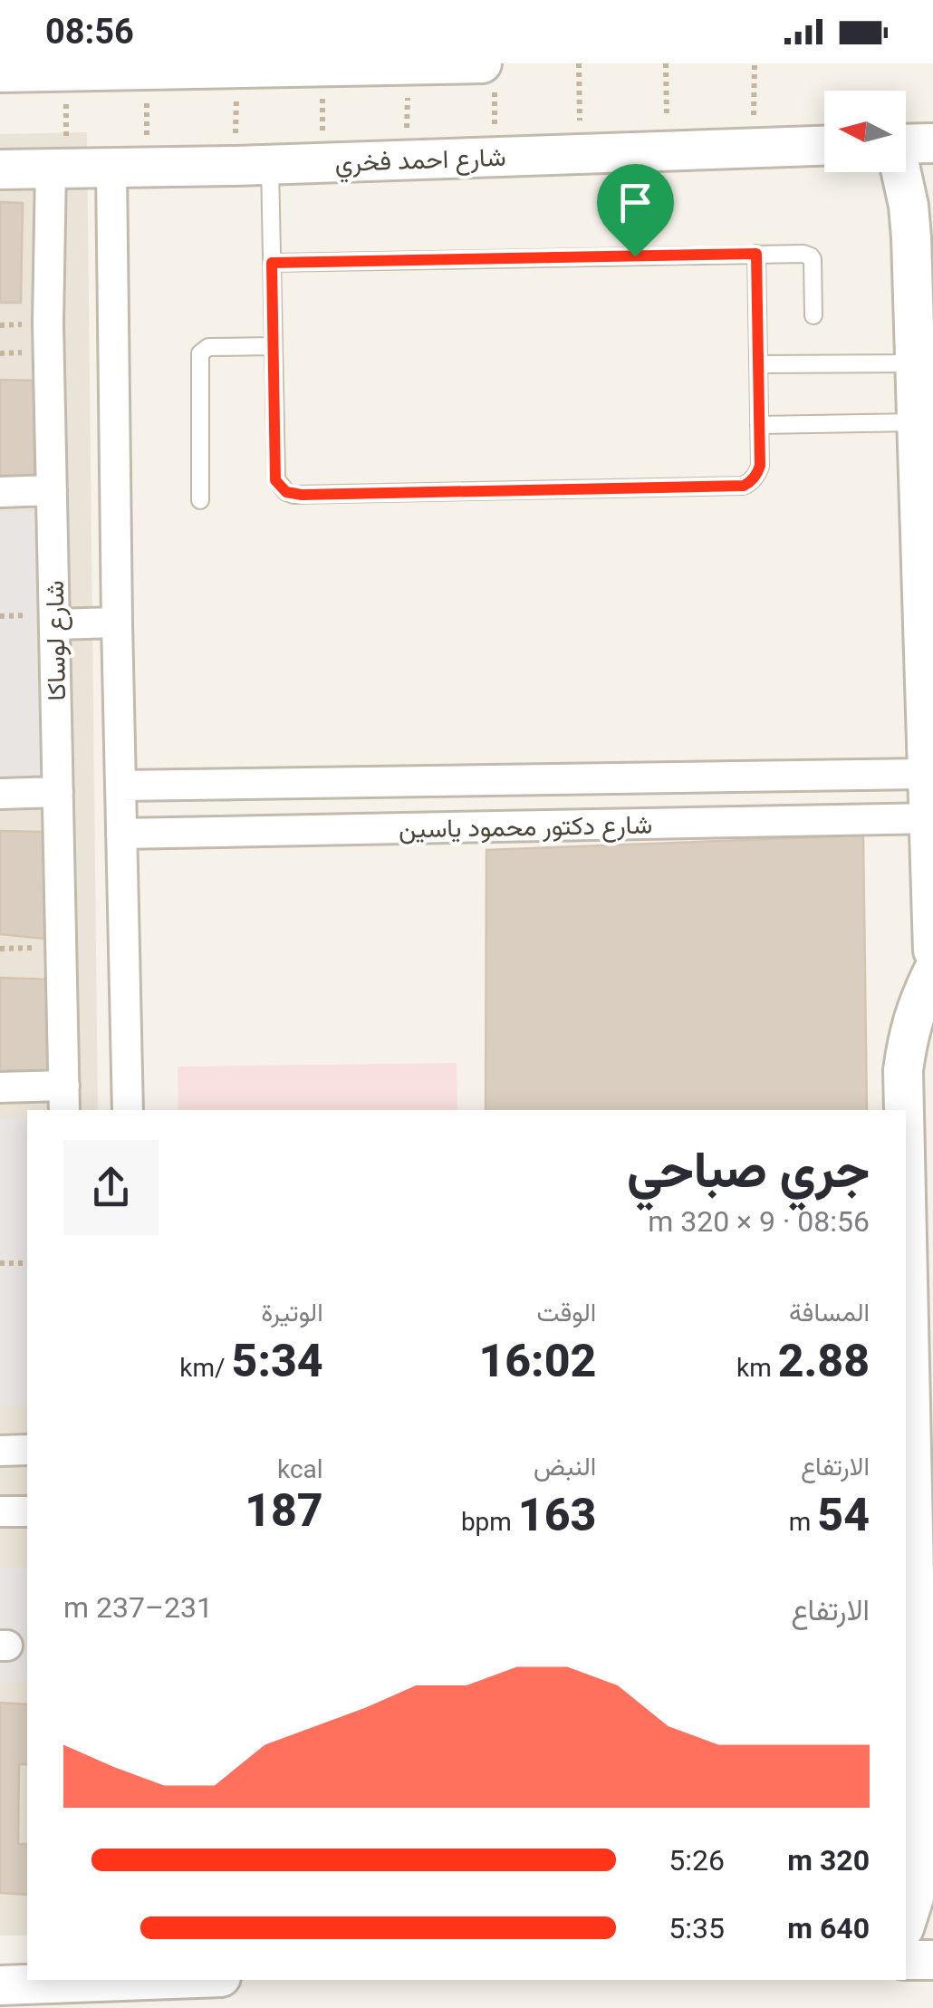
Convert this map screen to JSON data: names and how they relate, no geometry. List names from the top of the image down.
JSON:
{
  "streets": {
    "street": ["شارع احمد فخري", "شارع لوساكا", "شارع دكتور محمود ياسين"]
  },
  "crossings": [
    ["شارع احمد فخري", "شارع لوساكا"]
  ],
  "north": "left",
  "page": {
    "status": "08:56",
    "heading": ["جري صباحي", "08:56 · 9 × 320 m"],
    "stats": [
      ["المسافة", "2.88 km"],
      ["الوقت", "16:02"],
      ["الوتيرة", "5:34 /km"],
      ["الارتفاع", "54 m"],
      ["النبض", "163 bpm"],
      ["kcal", "187"]
    ],
    "chart": ["الارتفاع", "231–237 m"],
    "list": [
      {
        "name": "320 m",
        "note": "5:26"
      },
      {
        "name": "640 m",
        "note": "5:35"
      }
    ]
  }
}
